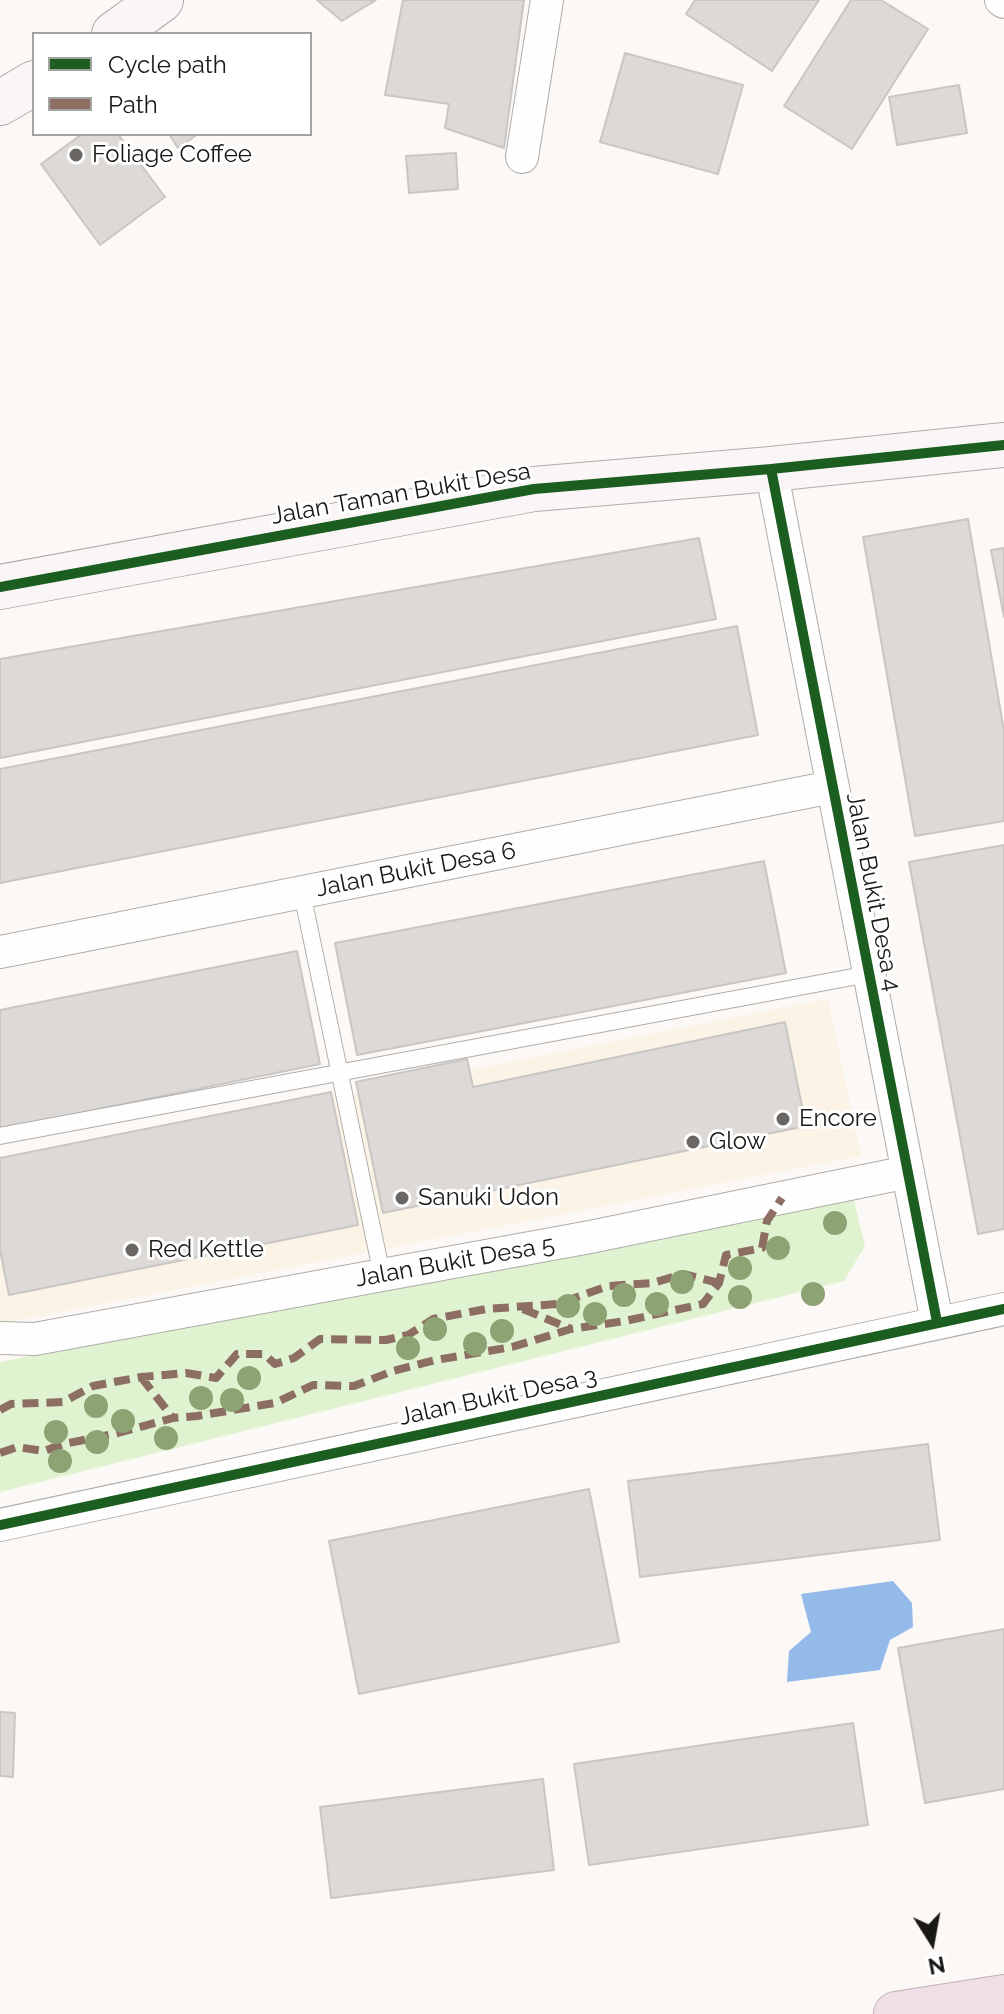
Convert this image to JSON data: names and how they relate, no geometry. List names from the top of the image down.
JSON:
{
  "streets": {
    "street": [
      "Jalan Taman Bukit Desa",
      "Jalan Bukit Desa 6",
      "Jalan Bukit Desa 4",
      "Jalan Bukit Desa 5",
      "Jalan Bukit Desa 3"
    ]
  },
  "crossings": [
    ["Jalan Taman Bukit Desa", "Jalan Bukit Desa 4"],
    ["Jalan Bukit Desa 6", "Jalan Bukit Desa 4"],
    ["Jalan Bukit Desa 4", "Jalan Bukit Desa 5"],
    ["Jalan Bukit Desa 4", "Jalan Bukit Desa 3"]
  ],
  "places": [
    "Foliage Coffee",
    "Encore",
    "Glow",
    "Sanuki Udon",
    "Red Kettle"
  ],
  "legend": ["Cycle path", "Path"],
  "north": "bottom"
}
